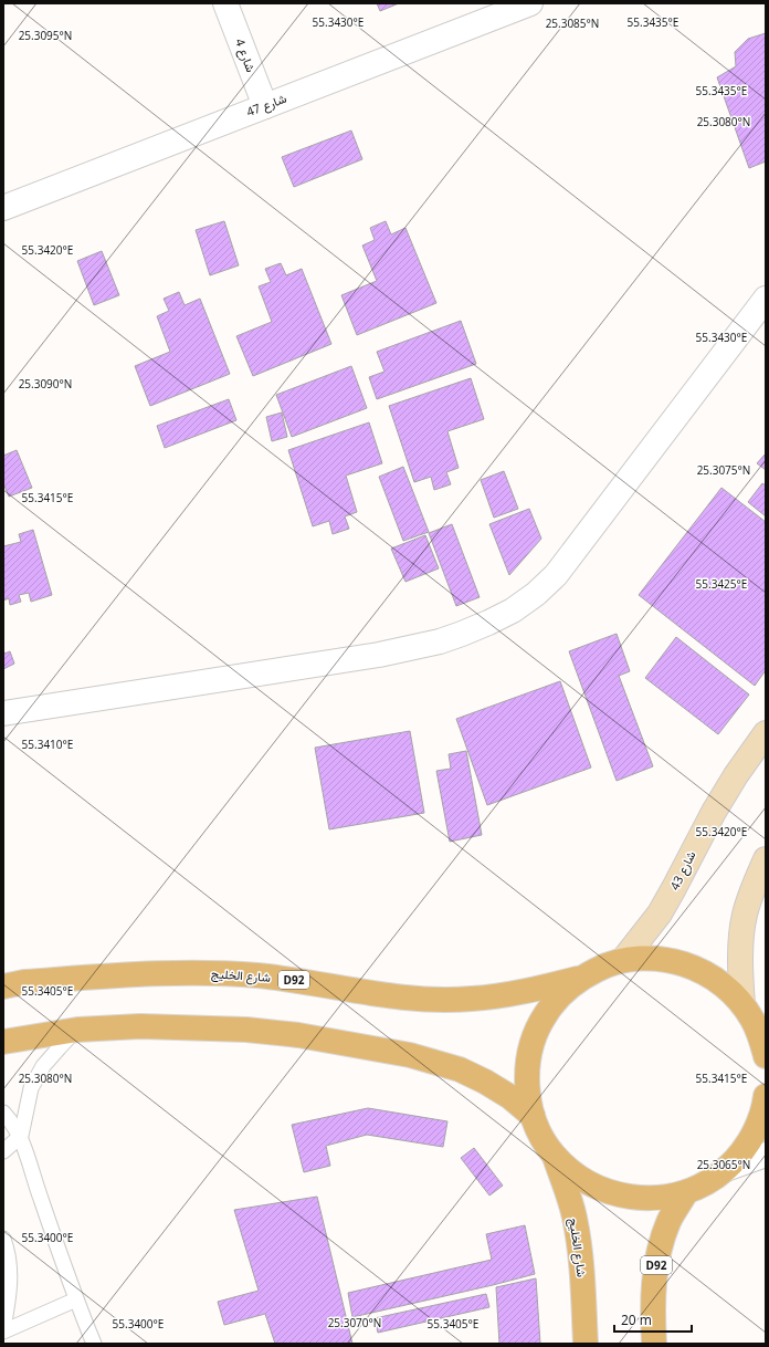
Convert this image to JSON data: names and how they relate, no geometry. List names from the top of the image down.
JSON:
{
  "streets": {
    "main road": ["شارع 43", "شارع الخليج", "D92"],
    "street": ["شارع 4", "شارع 47"]
  },
  "crossings": [
    ["شارع 4", "شارع 47"]
  ],
  "scale_bar": "20 m",
  "coordinates": [
    "55.3430°E",
    "55.3435°E",
    "25.3085°N",
    "25.3095°N",
    "25.3080°N",
    "55.3420°E",
    "25.3090°N",
    "25.3075°N",
    "55.3415°E",
    "55.3425°E",
    "55.3410°E",
    "55.3405°E",
    "25.3065°N",
    "55.3400°E",
    "25.3070°N"
  ]
}
